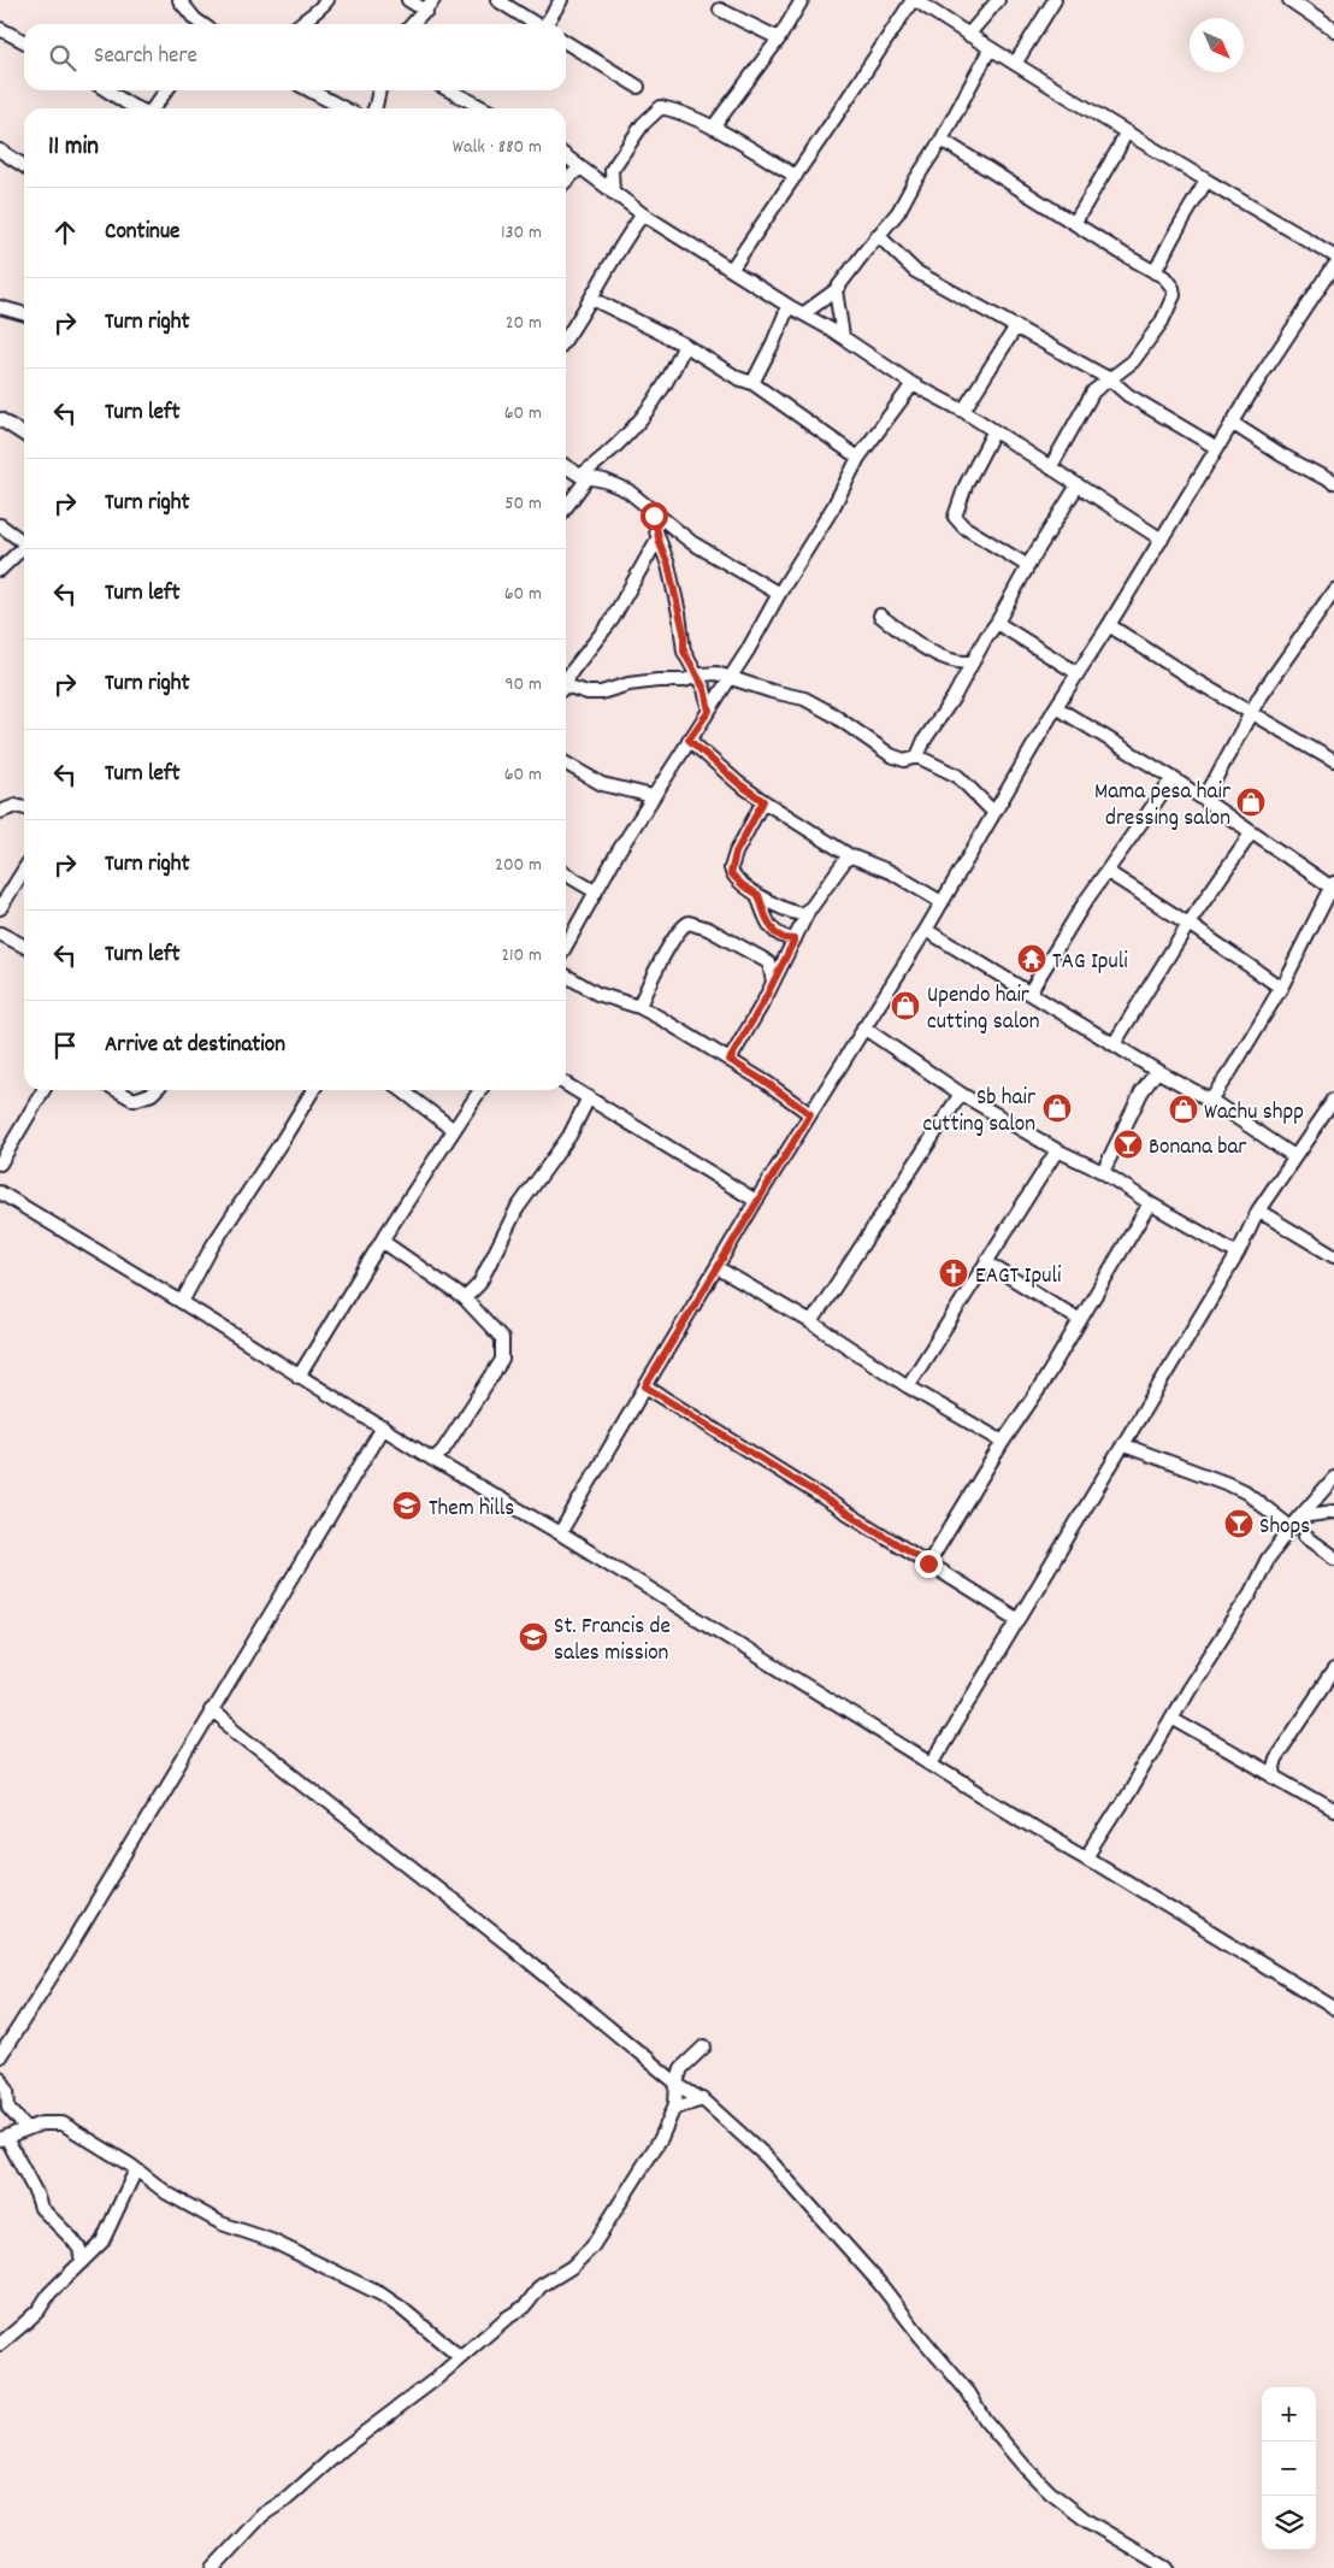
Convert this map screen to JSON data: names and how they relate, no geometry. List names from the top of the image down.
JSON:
{
  "places": {
    "shop": [
      "Mama pesa hair dressing salon",
      "Upendo hair cutting salon",
      "Sb hair cutting salon",
      "Wachu shpp"
    ],
    "temple": ["TAG Ipuli"],
    "bar": ["Bonana bar", "Shops"],
    "church": ["EAGT Ipuli"],
    "school or university": ["Them hills", "St. Francis de sales mission"]
  },
  "north": "bottom right",
  "page": {
    "search": "Search here",
    "heading": ["11 min", "Walk · 880 m"],
    "list": [
      ["Continue", "130 m"],
      ["Turn right", "20 m"],
      ["Turn left", "60 m"],
      ["Turn right", "50 m"],
      ["Turn left", "60 m"],
      ["Turn right", "90 m"],
      ["Turn left", "60 m"],
      ["Turn right", "200 m"],
      ["Turn left", "210 m"],
      "Arrive at destination"
    ],
    "map_buttons": ["+", "−"]
  }
}
